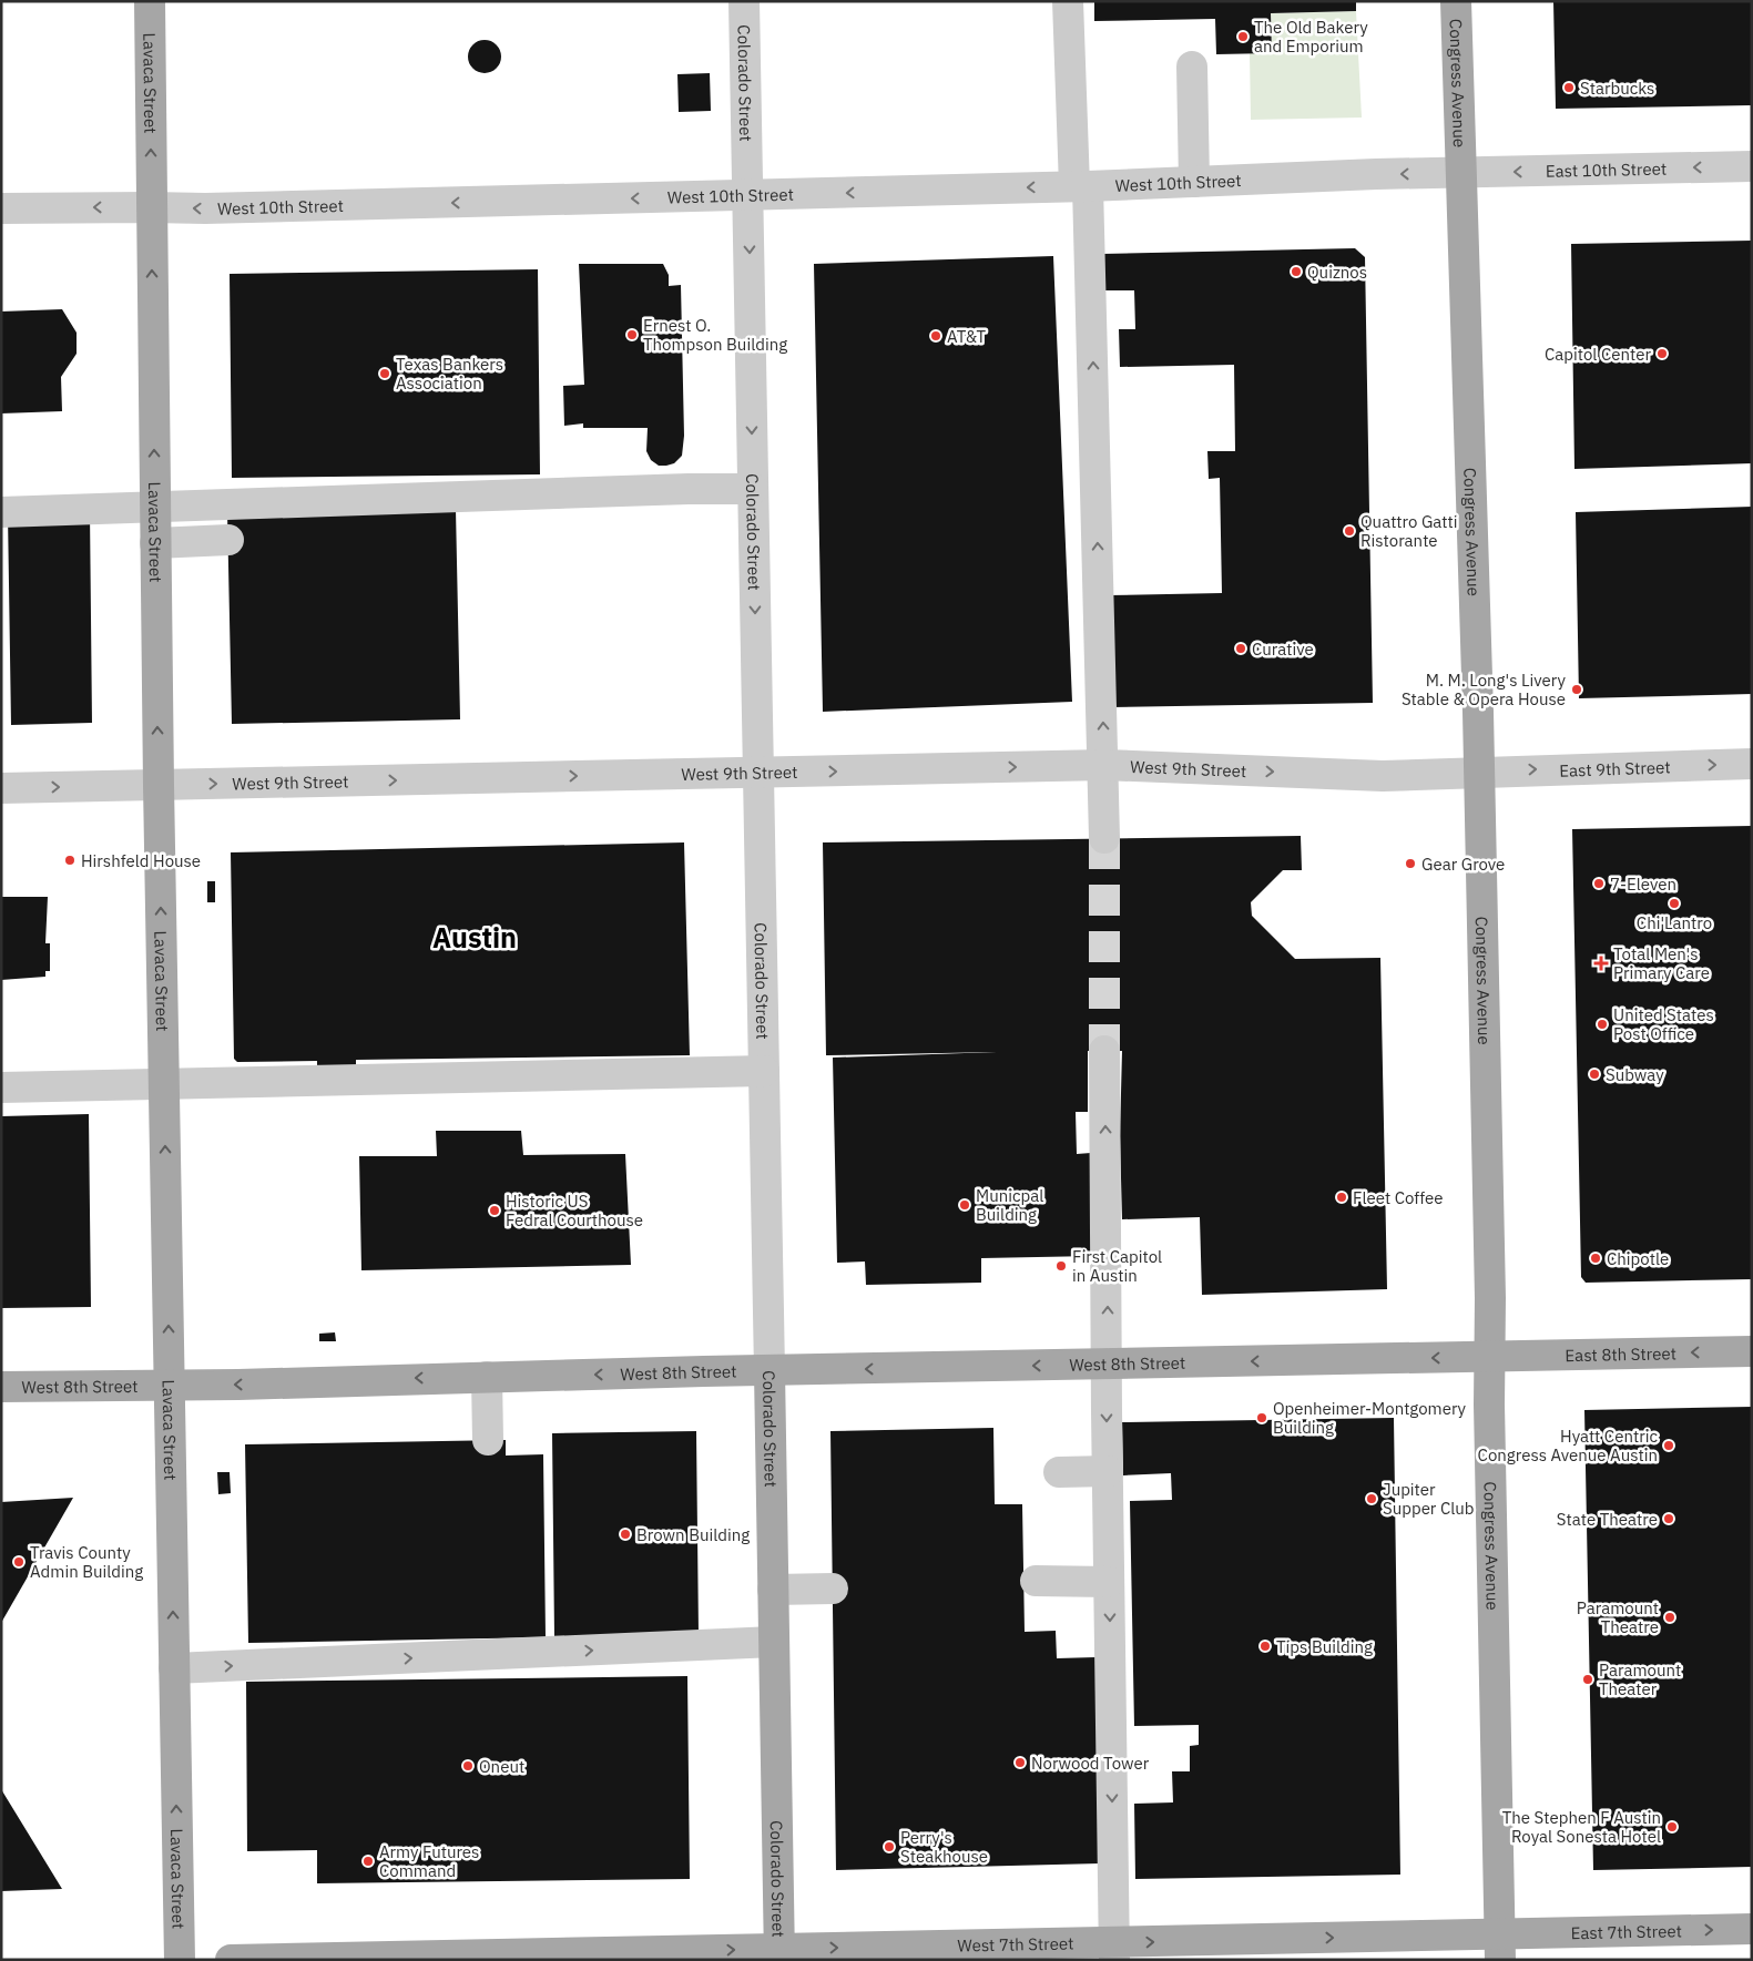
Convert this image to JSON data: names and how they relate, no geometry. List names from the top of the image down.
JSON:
{
  "streets": {
    "main road": [
      "Lavaca Street",
      "Colorado Street",
      "Congress Avenue",
      "East 8th Street",
      "West 8th Street",
      "East 7th Street",
      "West 7th Street"
    ],
    "street": [
      "East 10th Street",
      "West 10th Street",
      "East 9th Street",
      "West 9th Street"
    ]
  },
  "crossings": [
    ["Lavaca Street", "West 10th Street"],
    ["Lavaca Street", "West 9th Street"],
    ["Lavaca Street", "West 8th Street"],
    ["Colorado Street", "West 10th Street"],
    ["Colorado Street", "West 9th Street"],
    ["Colorado Street", "West 8th Street"],
    ["Colorado Street", "West 7th Street"],
    ["Congress Avenue", "East 10th Street"],
    ["Congress Avenue", "West 10th Street"],
    ["Congress Avenue", "East 9th Street"],
    ["Congress Avenue", "West 9th Street"],
    ["Congress Avenue", "East 8th Street"],
    ["Congress Avenue", "West 8th Street"],
    ["Congress Avenue", "East 7th Street"],
    ["Congress Avenue", "West 7th Street"],
    ["East 10th Street", "West 10th Street"],
    ["East 9th Street", "West 9th Street"],
    ["East 8th Street", "West 8th Street"],
    ["East 7th Street", "West 7th Street"]
  ],
  "one_way": [
    "Lavaca Street",
    "East 10th Street",
    "West 10th Street",
    "East 9th Street",
    "West 9th Street",
    "East 8th Street",
    "West 8th Street",
    "East 7th Street",
    "West 7th Street"
  ],
  "districts": ["Austin"],
  "places": {
    "other": [
      "The Old Bakery and Emporium",
      "Starbucks",
      "Quiznos",
      "Ernest O. Thompson Building",
      "AT&T",
      "Capitol Center",
      "Texas Bankers Association",
      "Quattro Gatti Ristorante",
      "Curative",
      "M. M. Long's Livery Stable & Opera House",
      "Hirshfeld House",
      "Gear Grove",
      "7-Eleven",
      "Chi'Lantro",
      "United States Post Office",
      "Subway",
      "Fleet Coffee",
      "Municpal Building",
      "Historic US Fedral Courthouse",
      "Chipotle",
      "First Capitol in Austin",
      "Openheimer-Montgomery Building",
      "Hyatt Centric Congress Avenue Austin",
      "Jupiter Supper Club",
      "State Theatre",
      "Brown Building",
      "Travis County Admin Building",
      "Paramount Theatre",
      "Tips Building",
      "Paramount Theater",
      "Norwood Tower",
      "Oneut",
      "The Stephen F Austin Royal Sonesta Hotel",
      "Perry's Steakhouse",
      "Army Futures Command"
    ],
    "health": ["Total Men's Primary Care"]
  }
}
